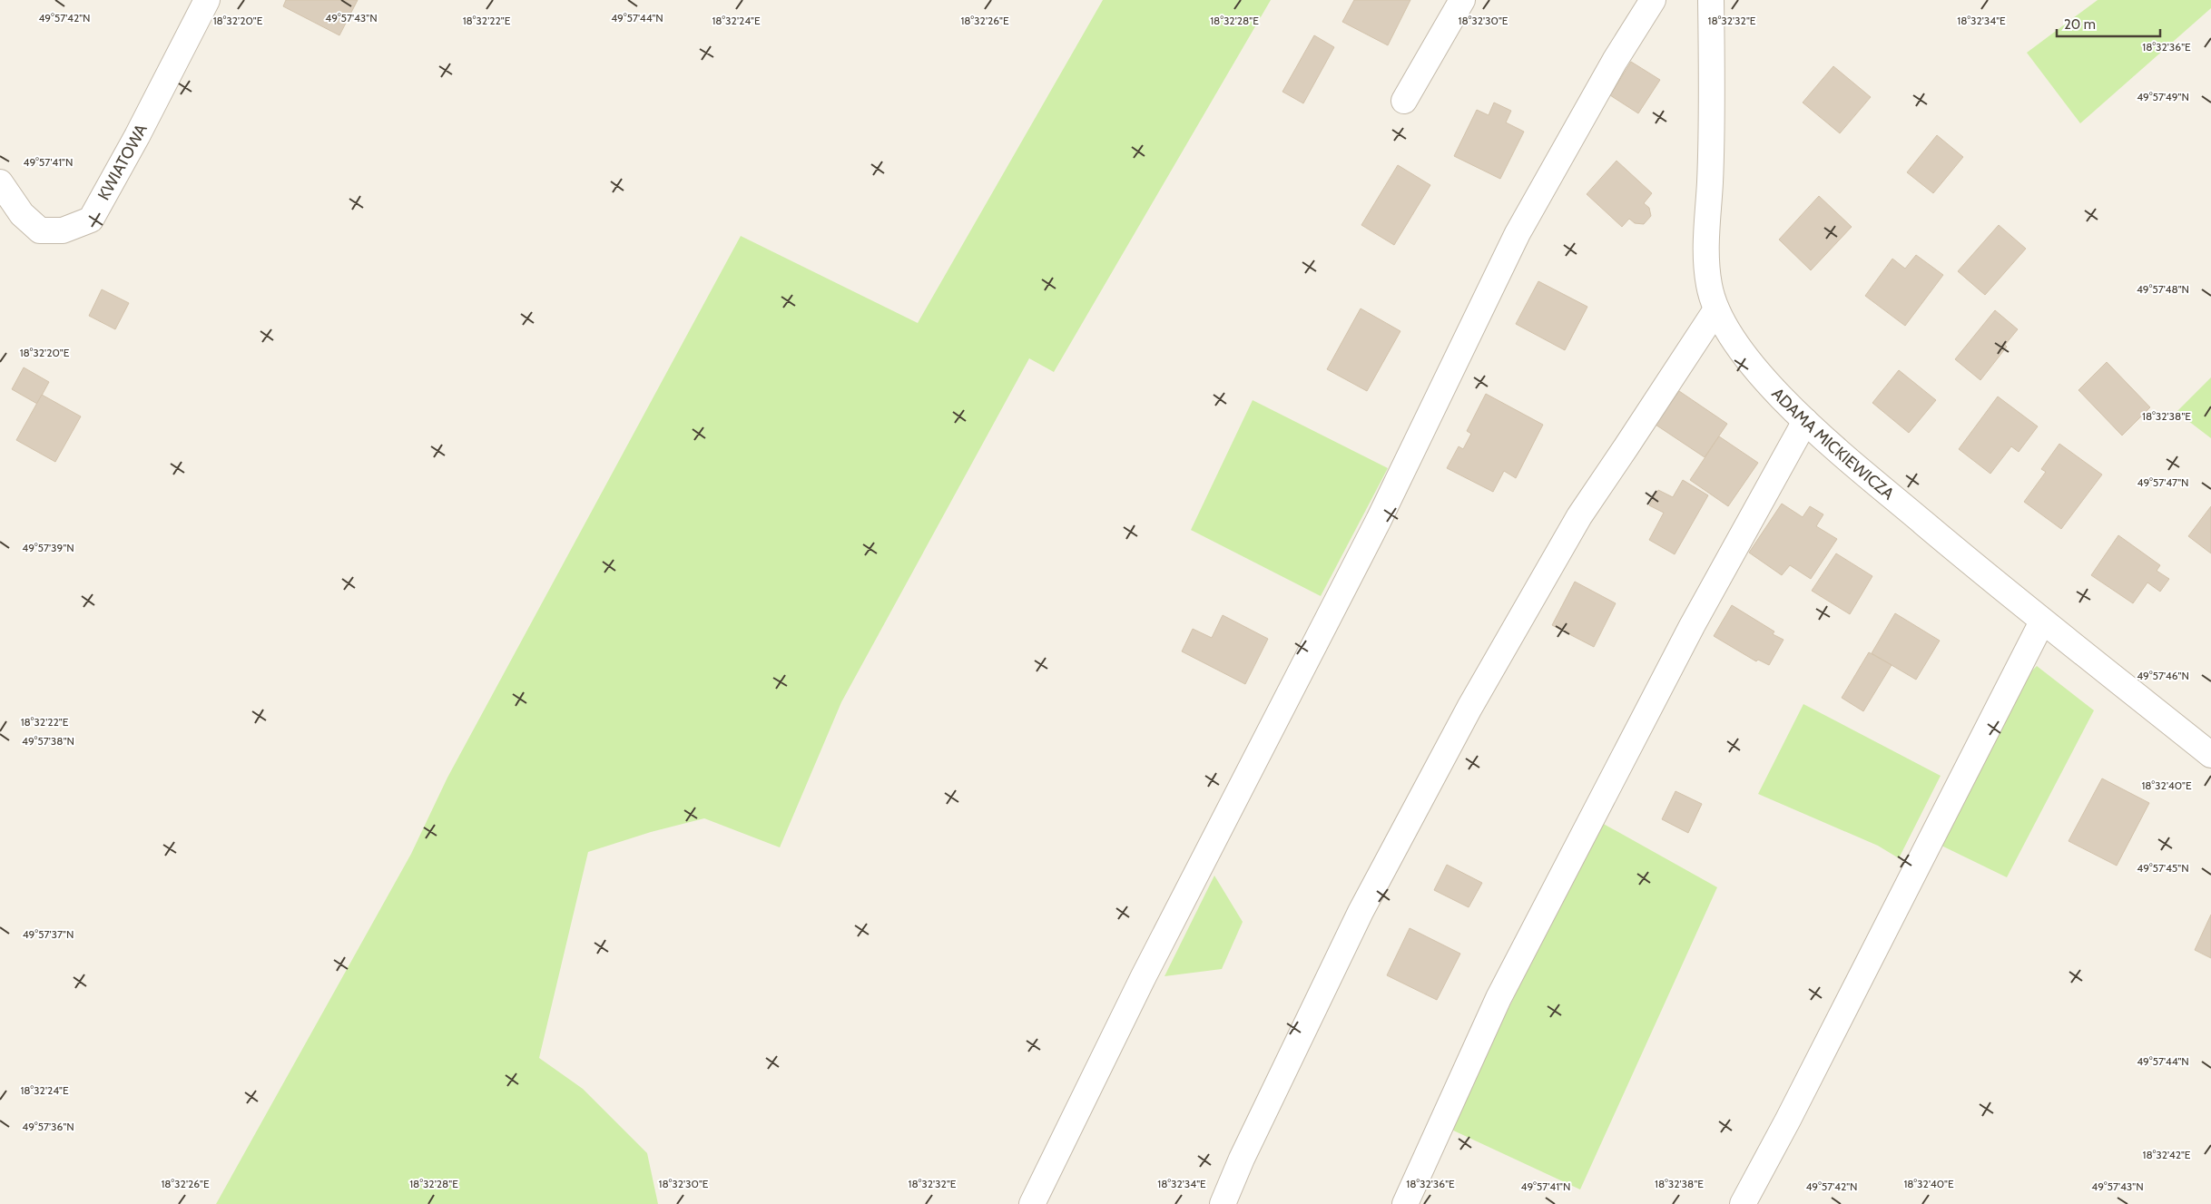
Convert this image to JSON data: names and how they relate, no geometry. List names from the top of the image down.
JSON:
{
  "streets": {
    "street": ["KWIATOWA", "ADAMA MICKIEWICZA"]
  },
  "scale_bar": "20 m",
  "coordinates": [
    "49°57'42\"N",
    "49°57'43\"N",
    "49°57'44\"N",
    "18°32'20\"E",
    "18°32'22\"E",
    "18°32'26\"E",
    "18°32'28\"E",
    "18°32'24\"E",
    "18°32'30\"E",
    "18°32'32\"E",
    "18°32'34\"E",
    "18°32'36\"E",
    "49°57'49\"N",
    "49°57'41\"N",
    "49°57'48\"N",
    "18°32'38\"E",
    "49°57'47\"N",
    "49°57'39\"N",
    "49°57'46\"N",
    "49°57'38\"N",
    "18°32'40\"E",
    "49°57'45\"N",
    "49°57'37\"N",
    "49°57'36\"N",
    "18°32'42\"E"
  ]
}
